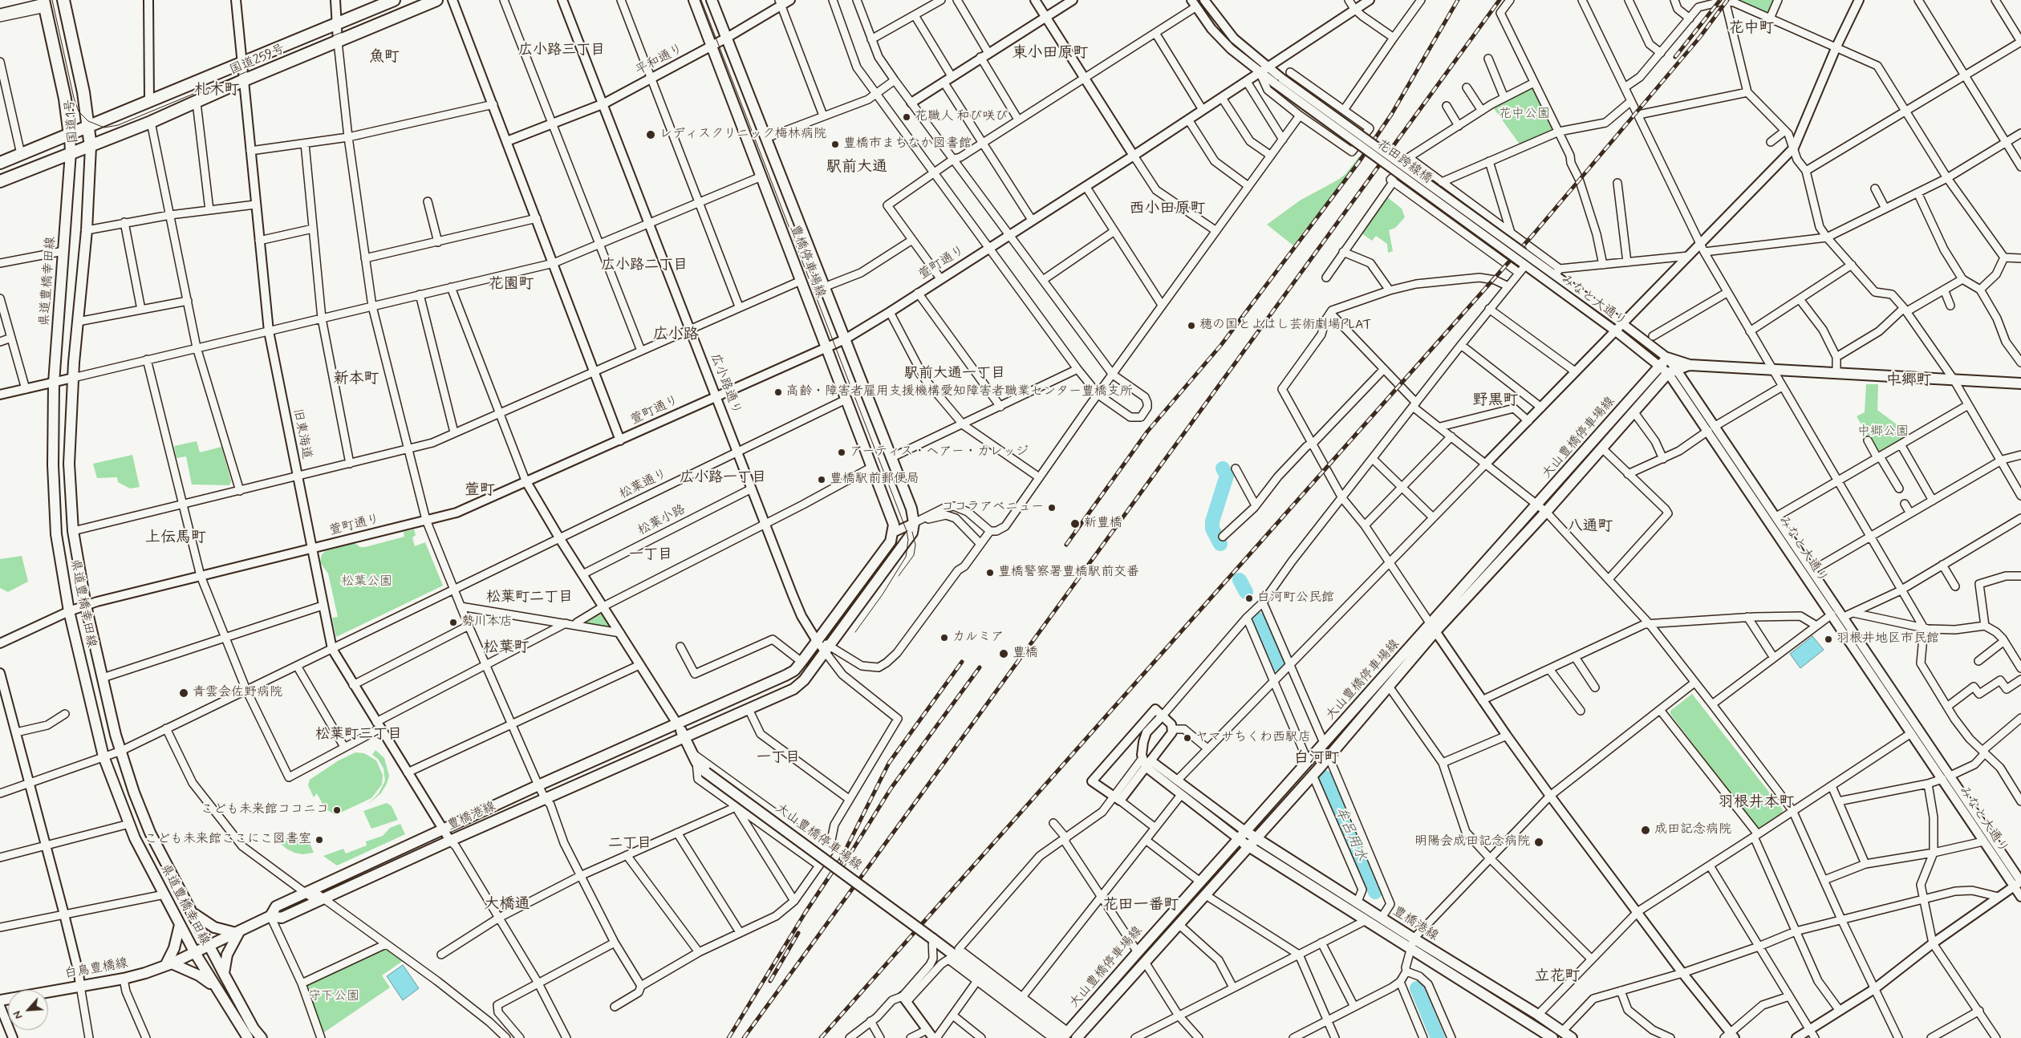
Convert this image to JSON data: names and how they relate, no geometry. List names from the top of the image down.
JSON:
{
  "streets": {
    "highway": ["国道259号", "国道1号"],
    "main road": [
      "豊橋停車場線",
      "県道豊橋幸田線",
      "大山豊橋停車場線",
      "豊橋港線",
      "白鳥豊橋線"
    ],
    "street": [
      "平和通り",
      "花田跨線橋",
      "萱町通り",
      "みなと大通り",
      "広小路通り",
      "旧東海道",
      "松葉通り",
      "松葉小路"
    ]
  },
  "crossings": [
    ["国道259号", "国道1号"],
    ["国道259号", "県道豊橋幸田線"],
    ["国道259号", "旧東海道"],
    ["平和通り", "豊橋停車場線"],
    ["平和通り", "広小路通り"],
    ["国道1号", "県道豊橋幸田線"],
    ["花田跨線橋", "みなと大通り"],
    ["豊橋停車場線", "萱町通り"],
    ["豊橋停車場線", "松葉通り"],
    ["萱町通り", "広小路通り"],
    ["萱町通り", "旧東海道"],
    ["県道豊橋幸田線", "松葉通り"],
    ["県道豊橋幸田線", "豊橋港線"],
    ["県道豊橋幸田線", "白鳥豊橋線"],
    ["みなと大通り", "大山豊橋停車場線"],
    ["広小路通り", "松葉通り"],
    ["広小路通り", "松葉小路"],
    ["旧東海道", "松葉通り"],
    ["旧東海道", "豊橋港線"],
    ["大山豊橋停車場線", "豊橋港線"],
    ["豊橋港線", "白鳥豊橋線"]
  ],
  "districts": [
    "花中町",
    "広小路三丁目",
    "東小田原町",
    "魚町",
    "札木町",
    "駅前大通",
    "西小田原町",
    "広小路二丁目",
    "花園町",
    "広小路",
    "駅前大通一丁目",
    "新本町",
    "中郷町",
    "野黒町",
    "広小路一丁目",
    "萱町",
    "八通町",
    "上伝馬町",
    "一丁目",
    "松葉町二丁目",
    "松葉町",
    "松葉町三丁目",
    "一丁目",
    "白河町",
    "羽根井本町",
    "二丁目",
    "大橋通",
    "花田一番町",
    "立花町"
  ],
  "water": ["牟呂用水"],
  "parks": [
    "花中公園",
    "中郷公園",
    "松葉公園",
    "守下公園"
  ],
  "places": [
    "花職人 和び咲び",
    "レディスクリニック梅林病院",
    "豊橋市まちなか図書館",
    "穂の国とよはし芸術劇場PLAT",
    "高齢・障害者雇用支援機構愛知障害者職業センター豊橋支所",
    "アーティス・ヘアー・カレッジ",
    "豊橋駅前郵便局",
    "ココラアベニュー",
    "新豊橋",
    "豊橋警察署豊橋駅前交番",
    "白河町公民館",
    "勢川本店",
    "カルミア",
    "羽根井地区市民館",
    "豊橋",
    "青雲会佐野病院",
    "ヤマサちくわ西駅店",
    "こども未来館ココニコ",
    "成田記念病院",
    "こども未来館ここにこ図書室",
    "明陽会成田記念病院"
  ],
  "north": "bottom left"
}
